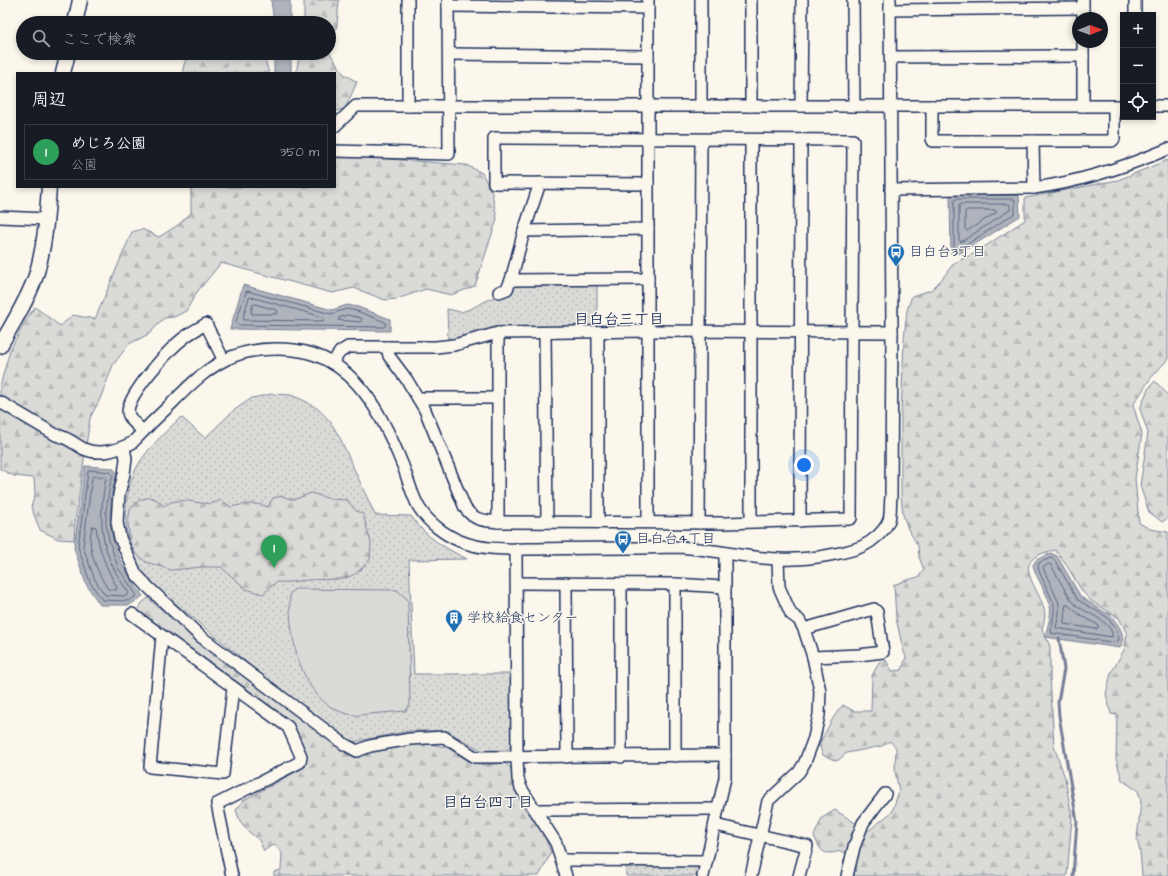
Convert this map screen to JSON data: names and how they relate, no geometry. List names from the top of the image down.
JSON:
{
  "districts": ["目白台三丁目", "目白台四丁目"],
  "places": {
    "bus stop": ["目白台3丁目", "目白台4丁目"],
    "building": ["学校給食センター"]
  },
  "north": "right",
  "page": {
    "map_buttons": ["+", "−"],
    "search": "ここで検索",
    "heading": "周辺",
    "list": [
      {
        "mark": "1",
        "name": "めじろ公園",
        "note": "公園",
        "value": "350 m"
      }
    ],
    "pins": "1"
  }
}
